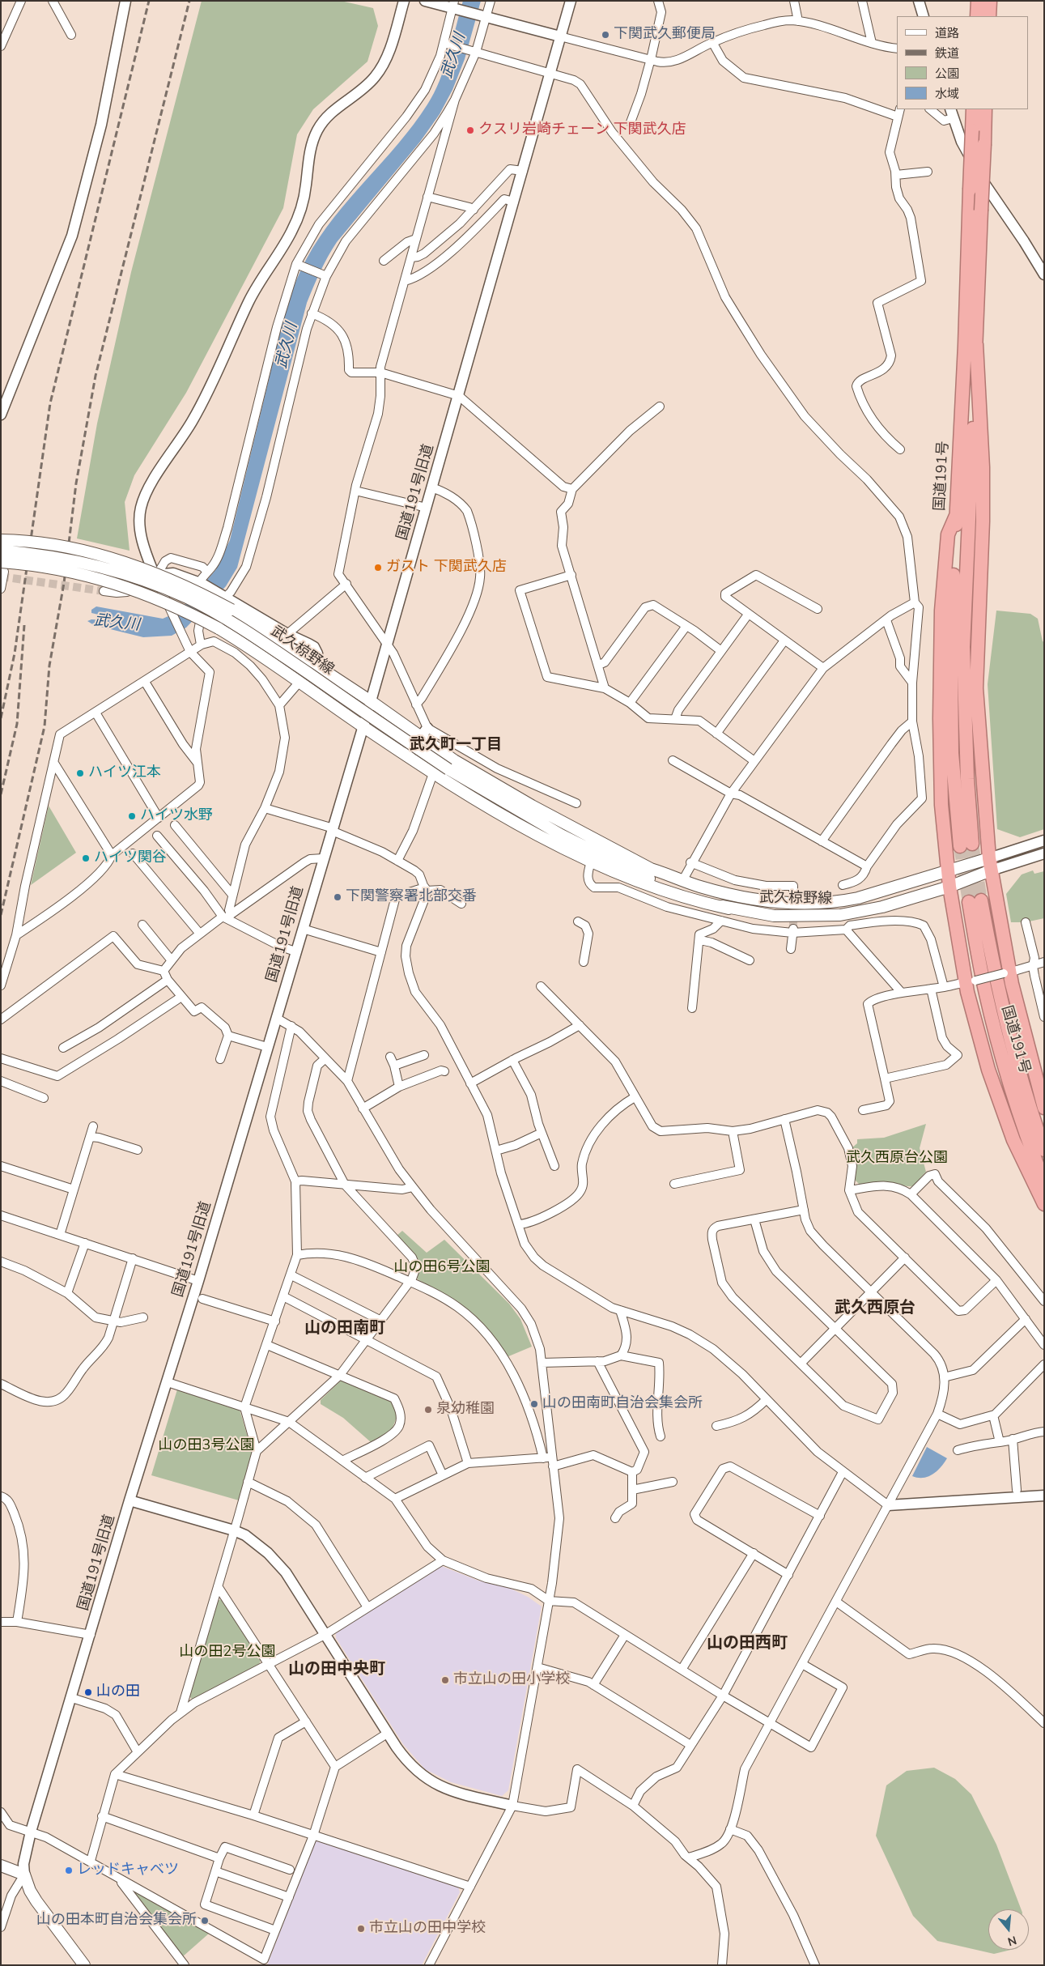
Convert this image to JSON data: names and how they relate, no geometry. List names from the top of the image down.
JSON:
{
  "streets": {
    "highway": ["国道191号"],
    "main road": ["武久椋野線"],
    "street": ["国道191号旧道"]
  },
  "districts": [
    "武久町一丁目",
    "武久西原台",
    "山の田南町",
    "山の田西町",
    "山の田中央町"
  ],
  "water": ["武久川"],
  "parks": [
    "武久西原台公園",
    "山の田6号公園",
    "山の田3号公園",
    "山の田2号公園"
  ],
  "places": [
    "下関武久郵便局",
    "クスリ岩崎チェーン 下関武久店",
    "ガスト 下関武久店",
    "ハイツ江本",
    "ハイツ水野",
    "ハイツ関谷",
    "下関警察署北部交番",
    "山の田南町自治会集会所",
    "泉幼稚園",
    "市立山の田小学校",
    "山の田",
    "レッドキャベツ",
    "山の田本町自治会集会所",
    "市立山の田中学校"
  ],
  "legend": [
    "道路",
    "鉄道",
    "公園",
    "水域"
  ],
  "north": "bottom"
}
